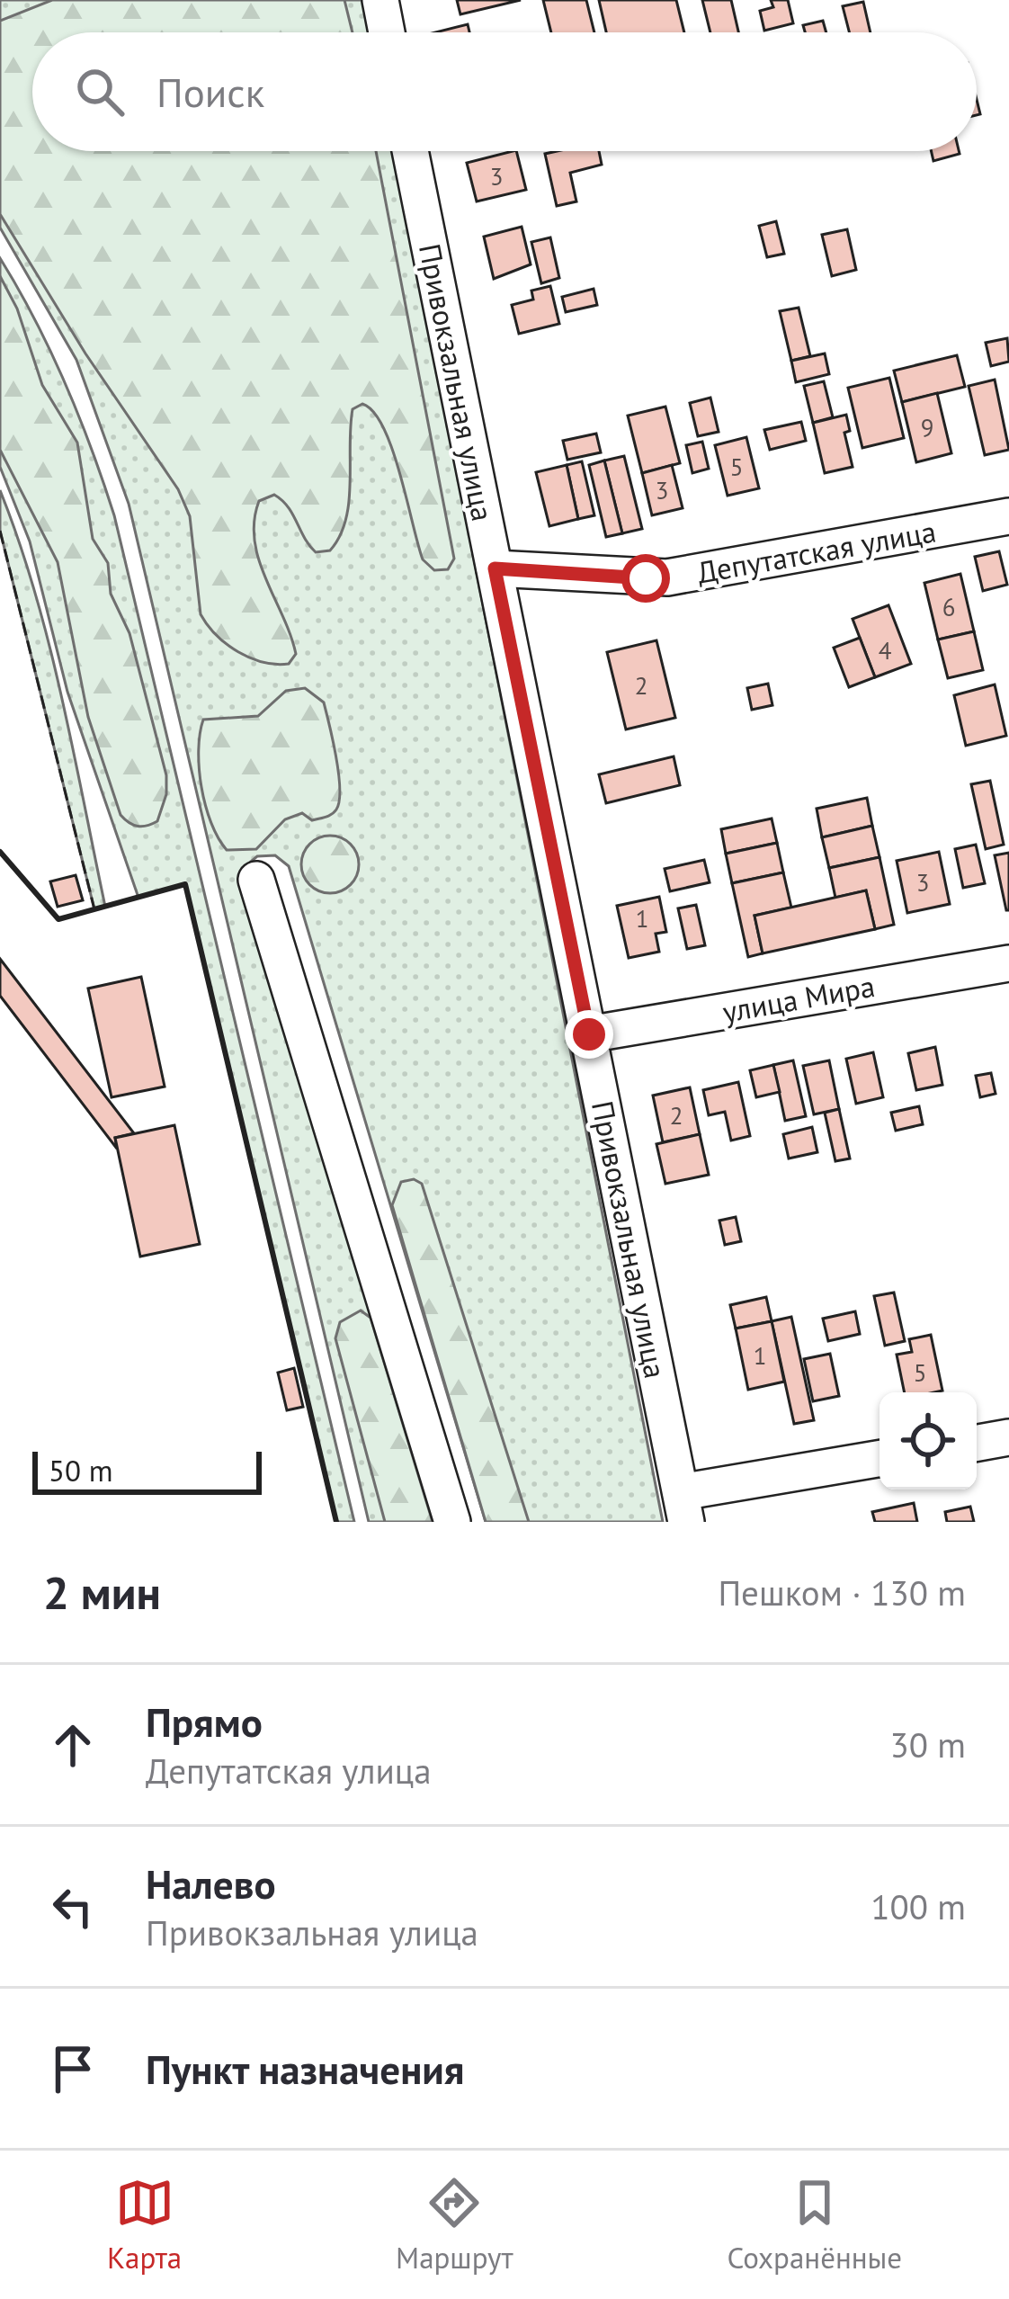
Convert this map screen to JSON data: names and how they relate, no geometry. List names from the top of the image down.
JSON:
{
  "streets": {
    "street": ["Привокзальная улица", "Депутатская улица", "улица Мира"]
  },
  "crossings": [
    ["Привокзальная улица", "Депутатская улица"],
    ["Привокзальная улица", "улица Мира"]
  ],
  "house_numbers": [
    "3",
    "9",
    "5",
    "3",
    "6",
    "4",
    "2",
    "3",
    "1",
    "2",
    "1",
    "5"
  ],
  "scale_bar": "50 m",
  "page": {
    "search": "Поиск",
    "scale": "50 m",
    "heading": ["2 мин", "Пешком · 130 m"],
    "list": [
      ["Прямо", "Депутатская улица", "30 m"],
      ["Налево", "Привокзальная улица", "100 m"],
      "Пункт назначения"
    ],
    "nav": ["Карта", "Маршрут", "Сохранённые"]
  }
}
